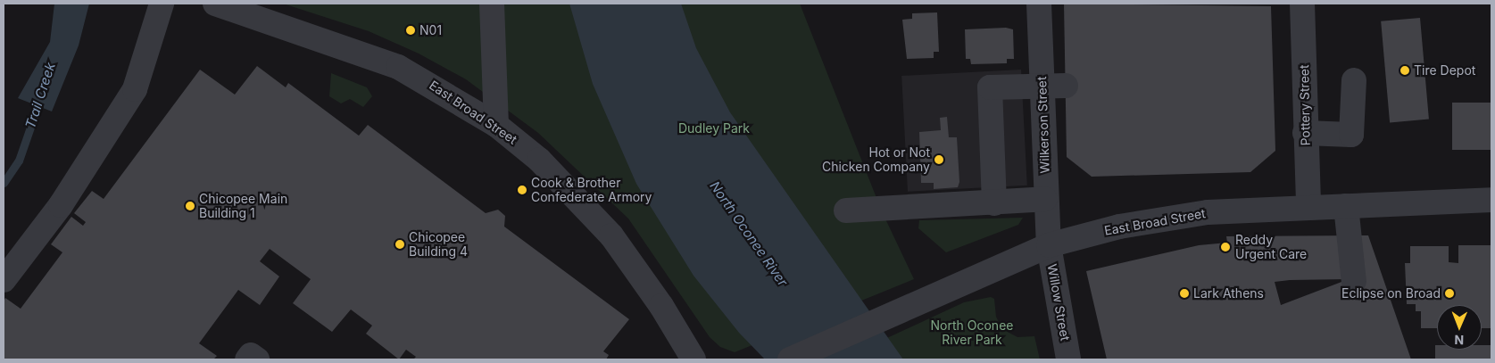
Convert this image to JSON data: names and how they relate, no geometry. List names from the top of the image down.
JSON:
{
  "streets": {
    "street": [
      "Pottery Street",
      "East Broad Street",
      "Wilkerson Street",
      "Willow Street"
    ]
  },
  "crossings": [
    ["Pottery Street", "East Broad Street"],
    ["East Broad Street", "Wilkerson Street"],
    ["East Broad Street", "Willow Street"],
    ["Wilkerson Street", "Willow Street"]
  ],
  "water": ["Trail Creek", "North Oconee River"],
  "parks": ["Dudley Park", "North Oconee River Park"],
  "places": [
    "N01",
    "Tire Depot",
    "Hot or Not Chicken Company",
    "Cook & Brother Confederate Armory",
    "Chicopee Main Building 1",
    "Chicopee Building 4",
    "Reddy Urgent Care",
    "Lark Athens",
    "Eclipse on Broad"
  ],
  "north": "bottom"
}
